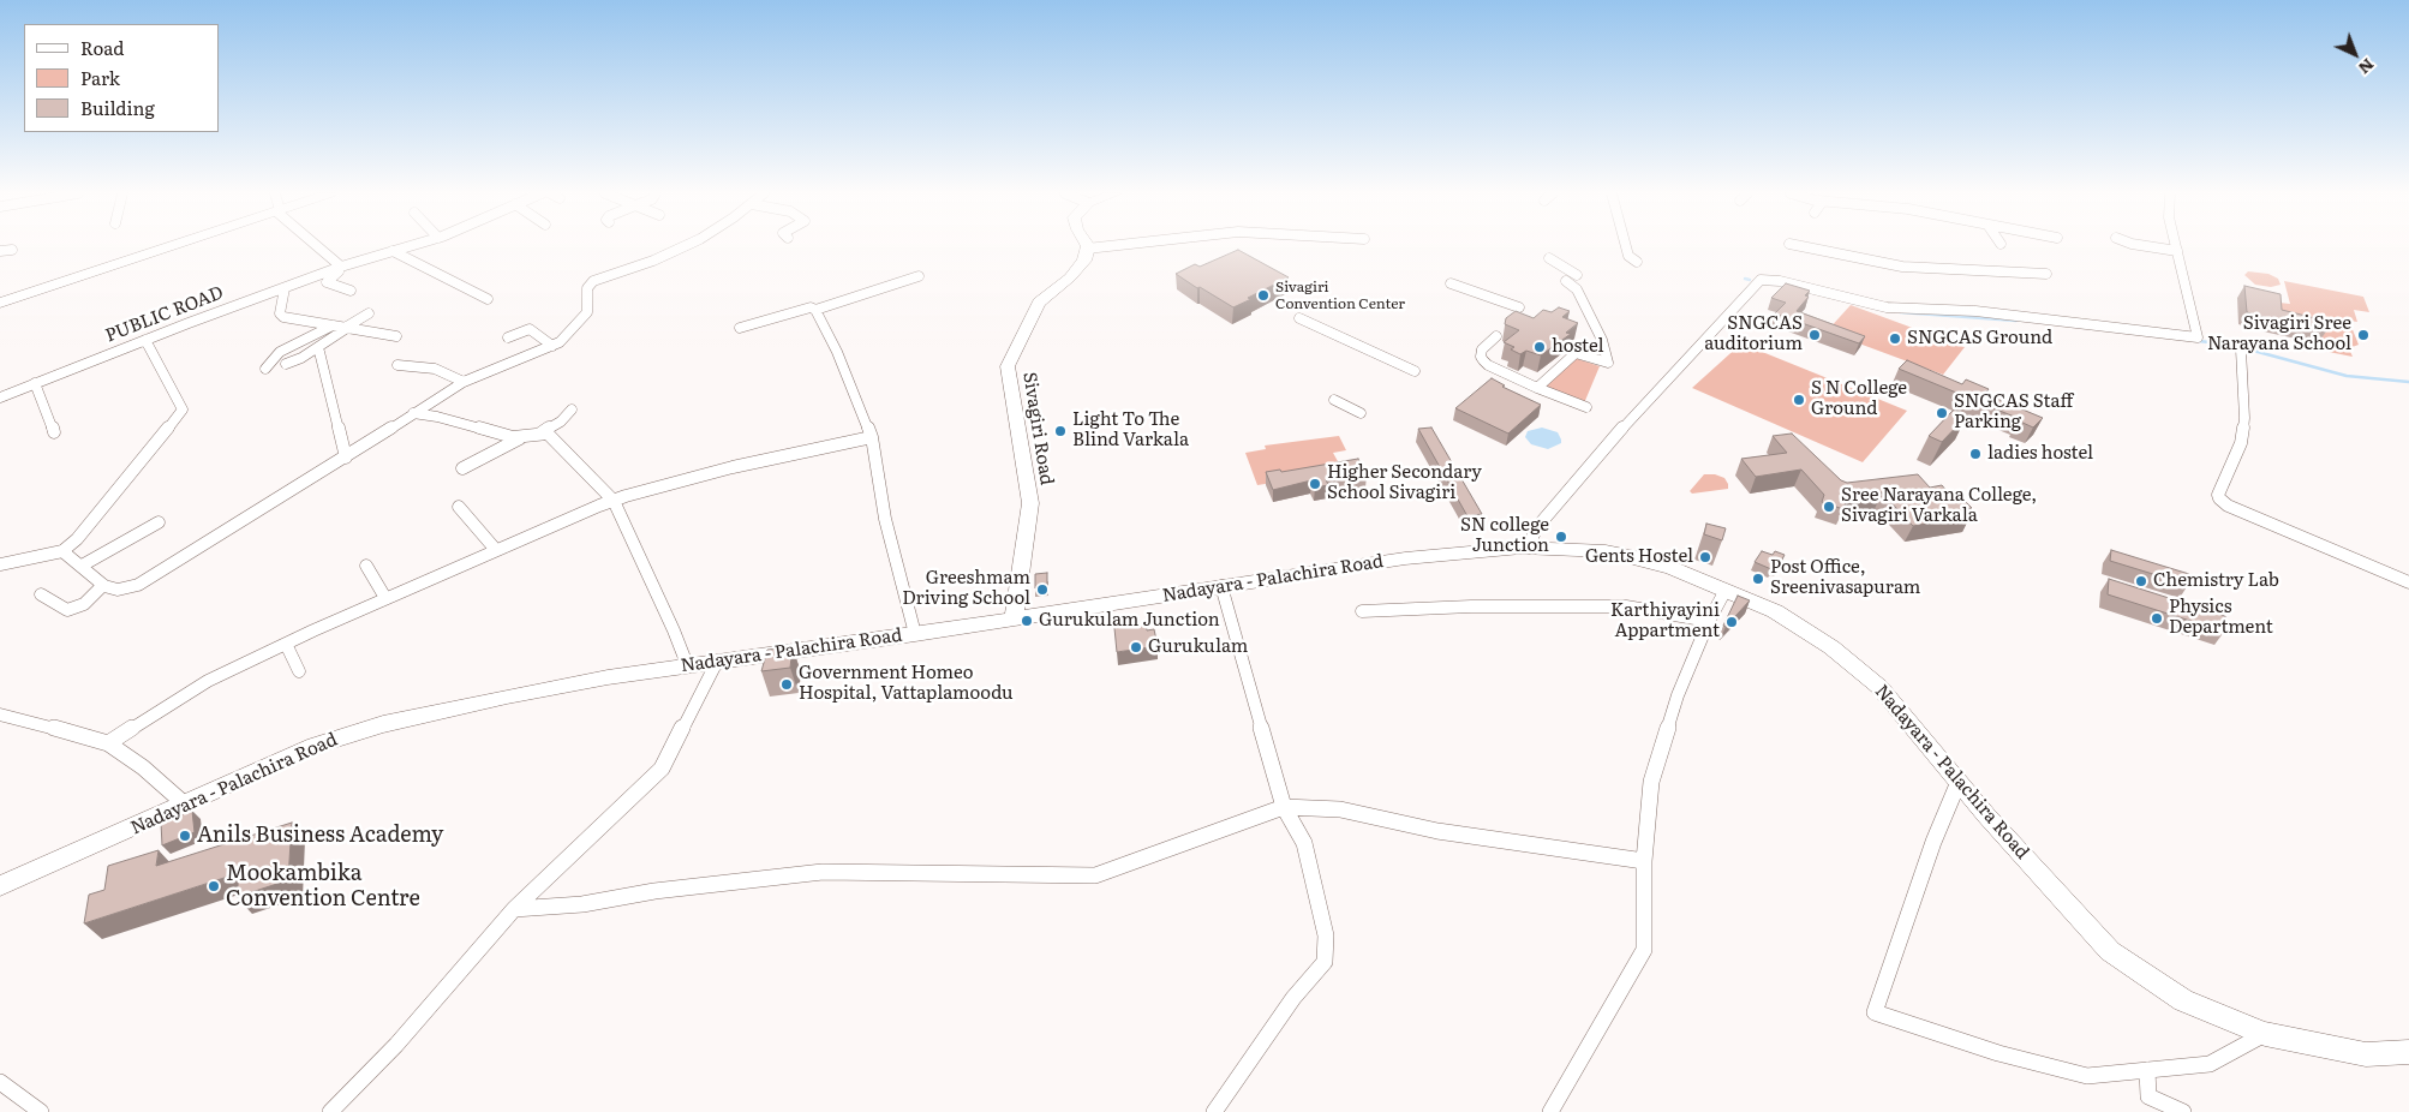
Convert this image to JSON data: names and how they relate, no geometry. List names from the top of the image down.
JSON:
{
  "streets": {
    "main road": ["Sivagiri Road", "Nadayara - Palachira Road"],
    "street": ["PUBLIC ROAD"]
  },
  "crossings": [
    ["Sivagiri Road", "Nadayara - Palachira Road"]
  ],
  "places": [
    "Sivagiri Convention Center",
    "SNGCAS auditorium",
    "Sivagiri Sree Narayana School",
    "SNGCAS Ground",
    "hostel",
    "S N College Ground",
    "SNGCAS Staff Parking",
    "Light To The Blind Varkala",
    "ladies hostel",
    "Higher Secondary School Sivagiri",
    "Sree Narayana College, Sivagiri Varkala",
    "SN college Junction",
    "Gents Hostel",
    "Post Office, Sreenivasapuram",
    "Chemistry Lab",
    "Greeshmam Driving School",
    "Physics Department",
    "Gurukulam Junction",
    "Karthiyayini Appartment",
    "Gurukulam",
    "Government Homeo Hospital, Vattaplamoodu",
    "Anils Business Academy",
    "Mookambika Convention Centre"
  ],
  "legend": ["Road", "Park", "Building"],
  "north": "bottom right"
}
